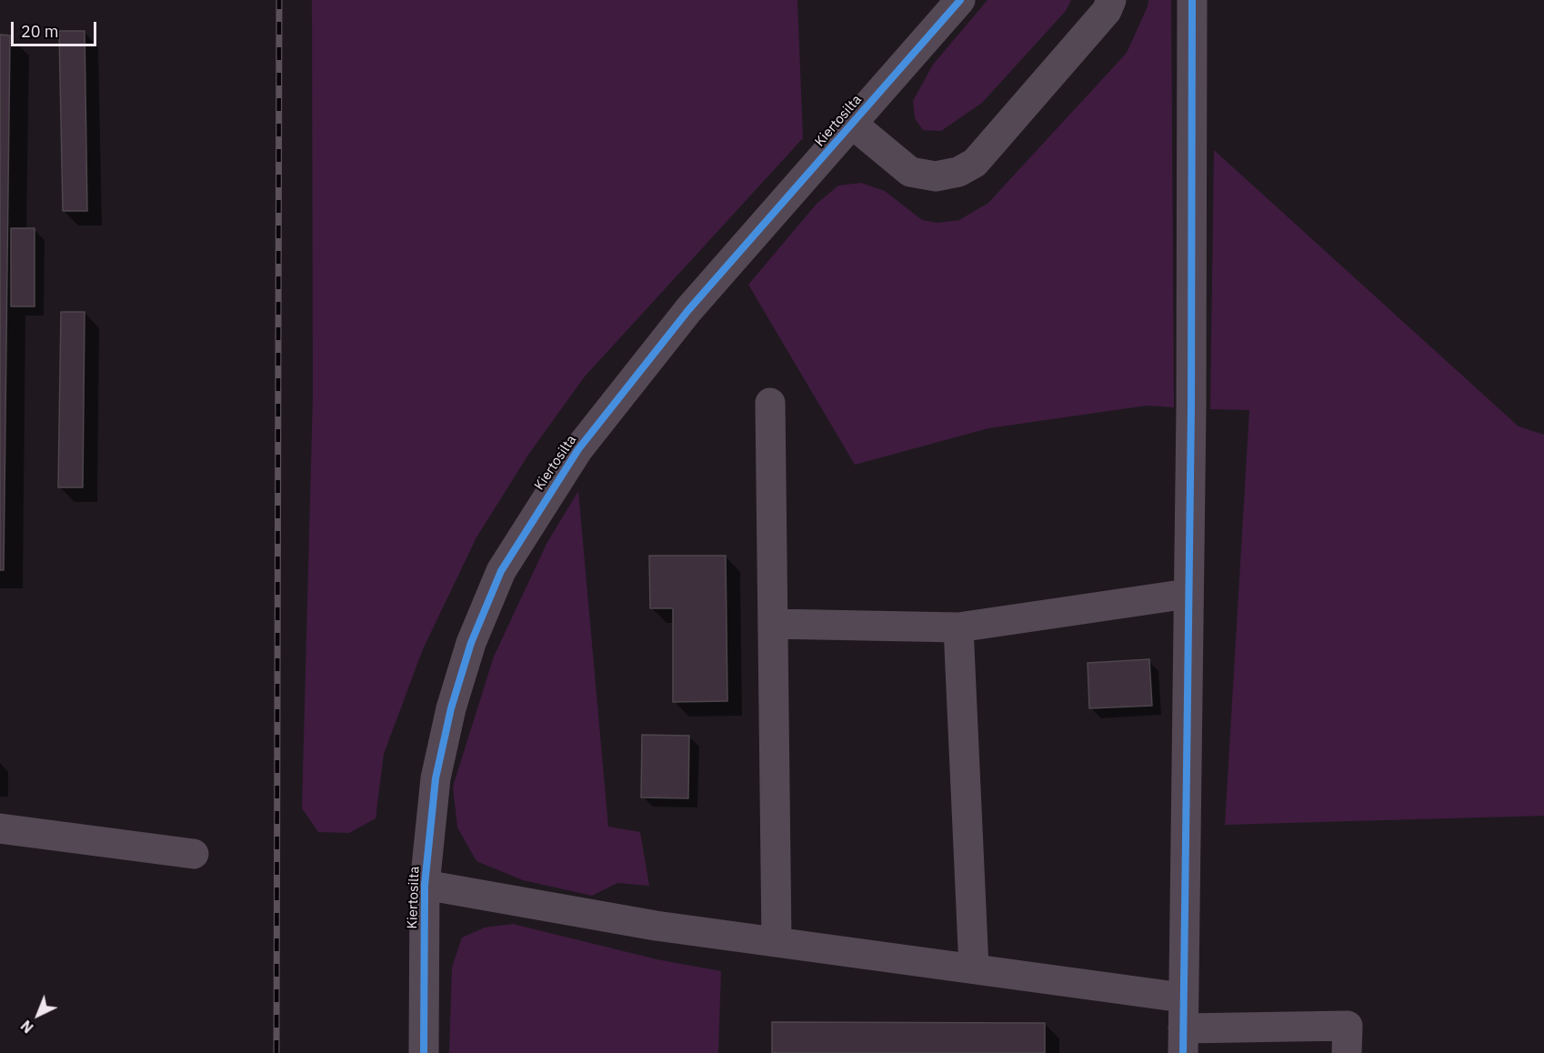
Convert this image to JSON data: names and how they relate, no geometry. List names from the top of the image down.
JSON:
{
  "streets": {
    "street": ["Kiertosilta"]
  },
  "scale_bar": "20 m",
  "north": "bottom left"
}
